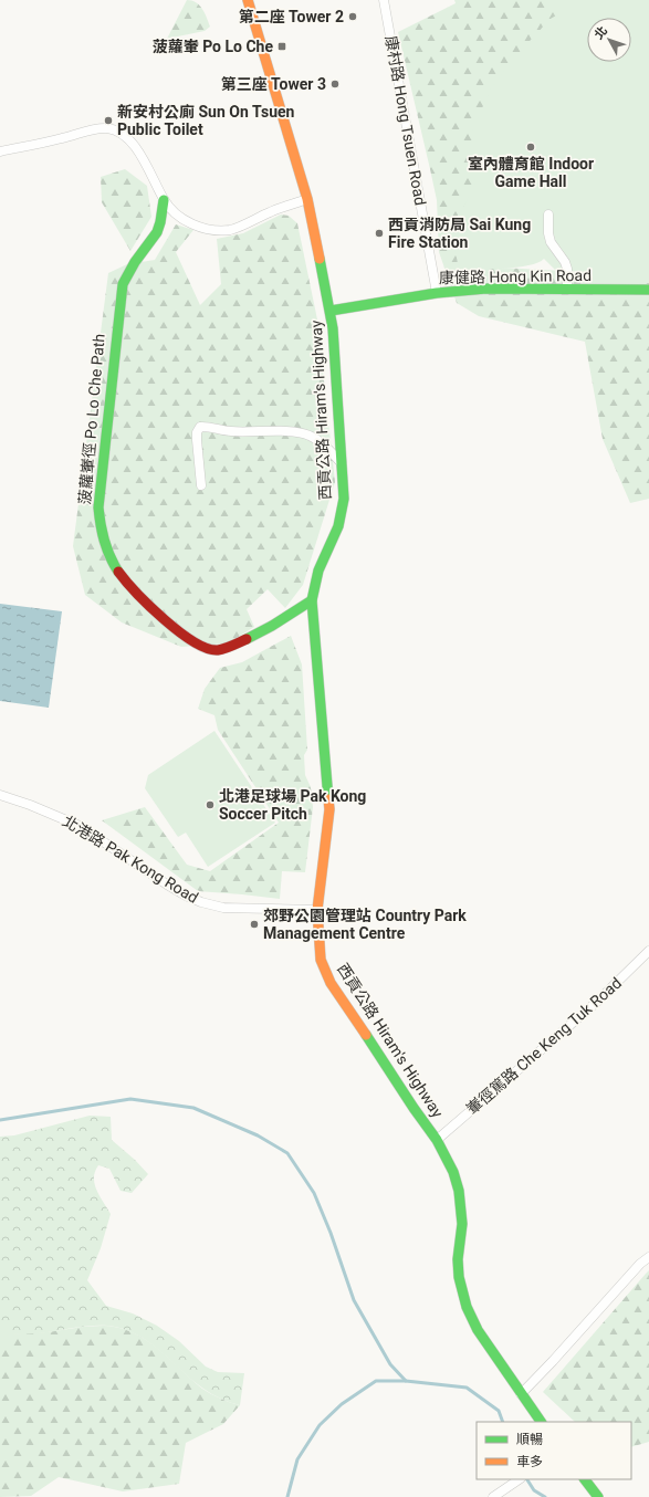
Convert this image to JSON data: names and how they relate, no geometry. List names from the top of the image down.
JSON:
{
  "streets": {
    "main road": ["康健路 Hong Kin Road", "西貢公路 Hiram's Highway", "菠蘿輋徑 Po Lo Che Path"],
    "street": ["康村路 Hong Tsuen Road", "北港路 Pak Kong Road", "輋徑篤路 Che Keng Tuk Road"]
  },
  "crossings": [
    ["康村路 Hong Tsuen Road", "康健路 Hong Kin Road"],
    ["康健路 Hong Kin Road", "西貢公路 Hiram's Highway"],
    ["西貢公路 Hiram's Highway", "菠蘿輋徑 Po Lo Che Path"],
    ["西貢公路 Hiram's Highway", "北港路 Pak Kong Road"],
    ["西貢公路 Hiram's Highway", "輋徑篤路 Che Keng Tuk Road"]
  ],
  "places": {
    "other": [
      "第二座 Tower 2",
      "第三座 Tower 3",
      "新安村公廁 Sun On Tsuen Public Toilet",
      "室內體育館 Indoor Game Hall",
      "西貢消防局 Sai Kung Fire Station",
      "北港足球場 Pak Kong Soccer Pitch",
      "郊野公園管理站 Country Park Management Centre"
    ],
    "transit": ["菠蘿輋 Po Lo Che"]
  },
  "legend": ["順暢", "車多"],
  "north": "top left"
}
